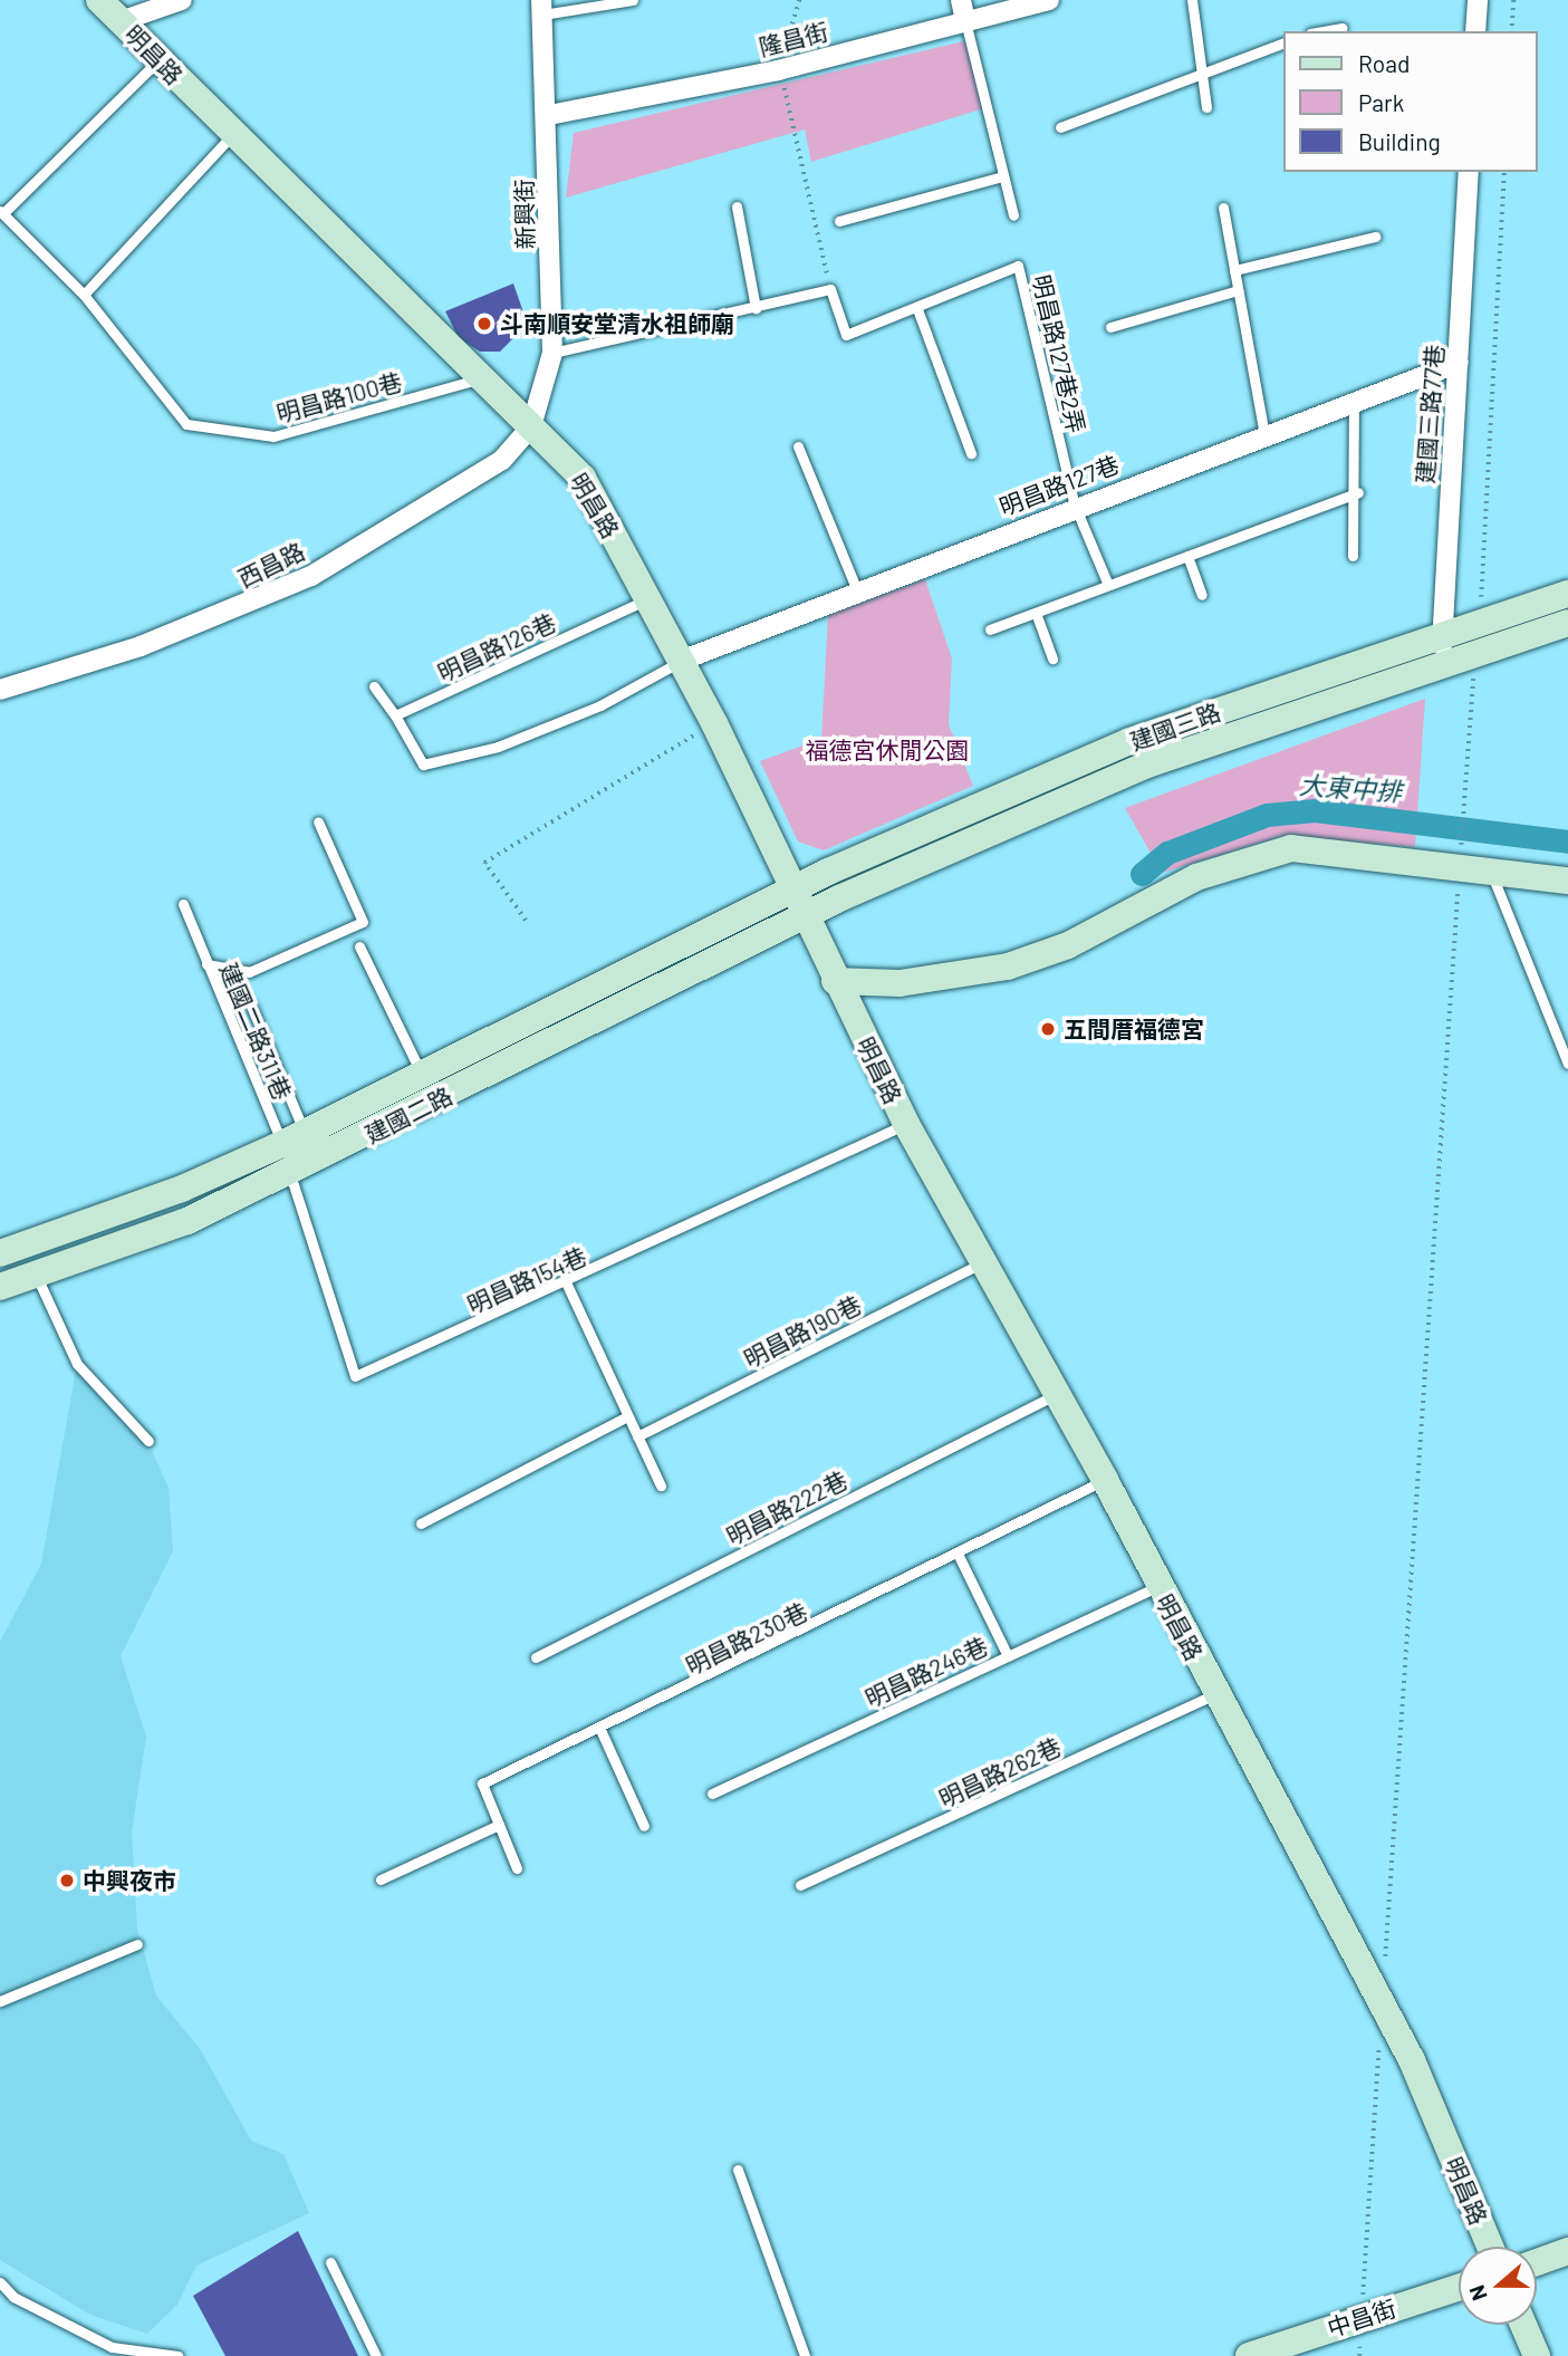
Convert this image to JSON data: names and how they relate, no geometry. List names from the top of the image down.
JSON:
{
  "streets": {
    "street": [
      "隆昌街",
      "明昌路",
      "新興街",
      "建國三路77巷",
      "明昌路127巷",
      "西昌路",
      "建國三路",
      "建國二路",
      "中昌街"
    ],
    "lane": [
      "明昌路127巷2弄",
      "明昌路100巷",
      "明昌路126巷",
      "建國二路311巷",
      "明昌路154巷",
      "明昌路190巷",
      "明昌路222巷",
      "明昌路230巷",
      "明昌路246巷",
      "明昌路262巷"
    ]
  },
  "crossings": [
    ["隆昌街", "新興街"],
    ["明昌路", "新興街"],
    ["明昌路", "明昌路100巷"],
    ["明昌路", "明昌路127巷"],
    ["明昌路", "西昌路"],
    ["明昌路", "明昌路126巷"],
    ["明昌路", "建國三路"],
    ["明昌路", "建國二路"],
    ["明昌路", "明昌路154巷"],
    ["明昌路", "明昌路190巷"],
    ["明昌路", "明昌路222巷"],
    ["明昌路", "明昌路230巷"],
    ["明昌路", "明昌路246巷"],
    ["明昌路", "明昌路262巷"],
    ["新興街", "西昌路"],
    ["明昌路127巷2弄", "明昌路127巷"],
    ["建國三路77巷", "明昌路127巷"],
    ["建國三路77巷", "建國三路"],
    ["建國三路", "建國二路"],
    ["建國二路311巷", "建國二路"],
    ["建國二路311巷", "明昌路154巷"],
    ["建國二路", "明昌路154巷"]
  ],
  "water": ["大東中排"],
  "parks": ["福德宮休閒公園"],
  "places": ["斗南順安堂清水祖師廟", "五間厝福德宮", "中興夜市"],
  "legend": ["Road", "Park", "Building"],
  "north": "left"
}
